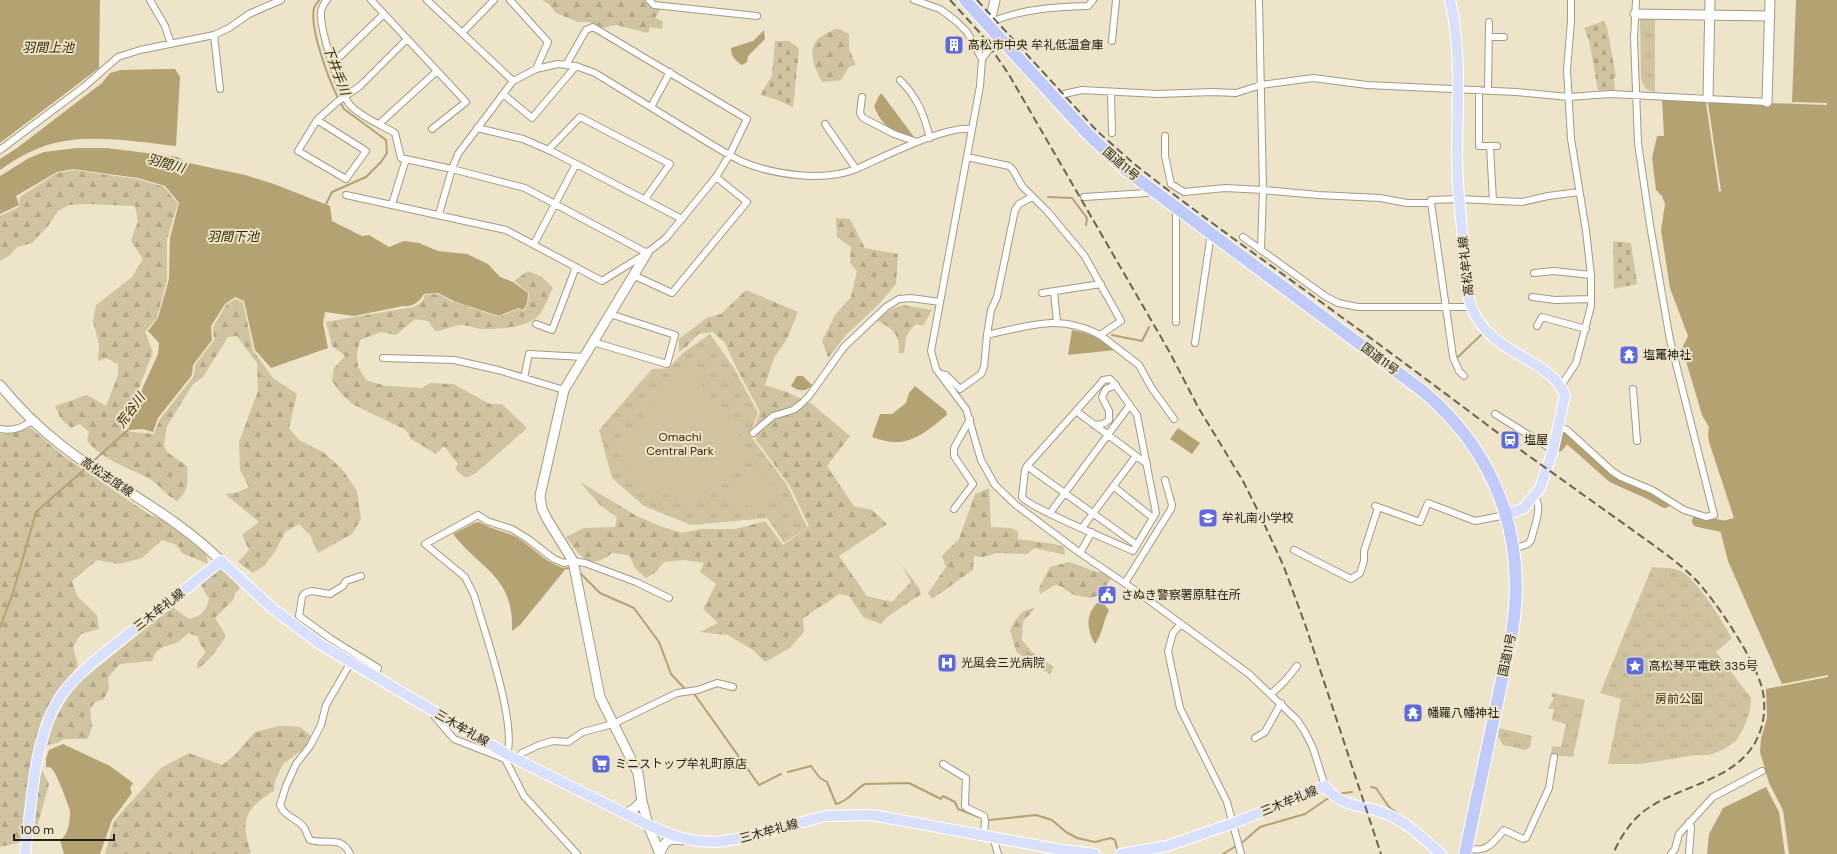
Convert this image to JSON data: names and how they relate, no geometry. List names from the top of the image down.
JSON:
{
  "streets": {
    "highway": ["国道11号"],
    "main road": ["高松牟礼線", "三木牟礼線"],
    "street": ["高松志度線"]
  },
  "crossings": [
    ["高松志度線", "三木牟礼線"]
  ],
  "water": [
    "羽間上池",
    "下井手川",
    "羽間川",
    "羽間下池",
    "荒谷川"
  ],
  "parks": ["Omachi Central Park", "房前公園"],
  "places": {
    "building": ["高松市中央 牟礼低温倉庫"],
    "temple": ["塩竃神社", "幡羅八幡神社"],
    "station": ["塩屋"],
    "school or university": ["牟礼南小学校"],
    "public building": ["さぬき警察署原駐在所"],
    "hospital": ["光風会三光病院"],
    "place": ["高松琴平電鉄 335号"],
    "supermarket": ["ミニストップ牟礼町原店"]
  },
  "scale_bar": "100 m"
}
